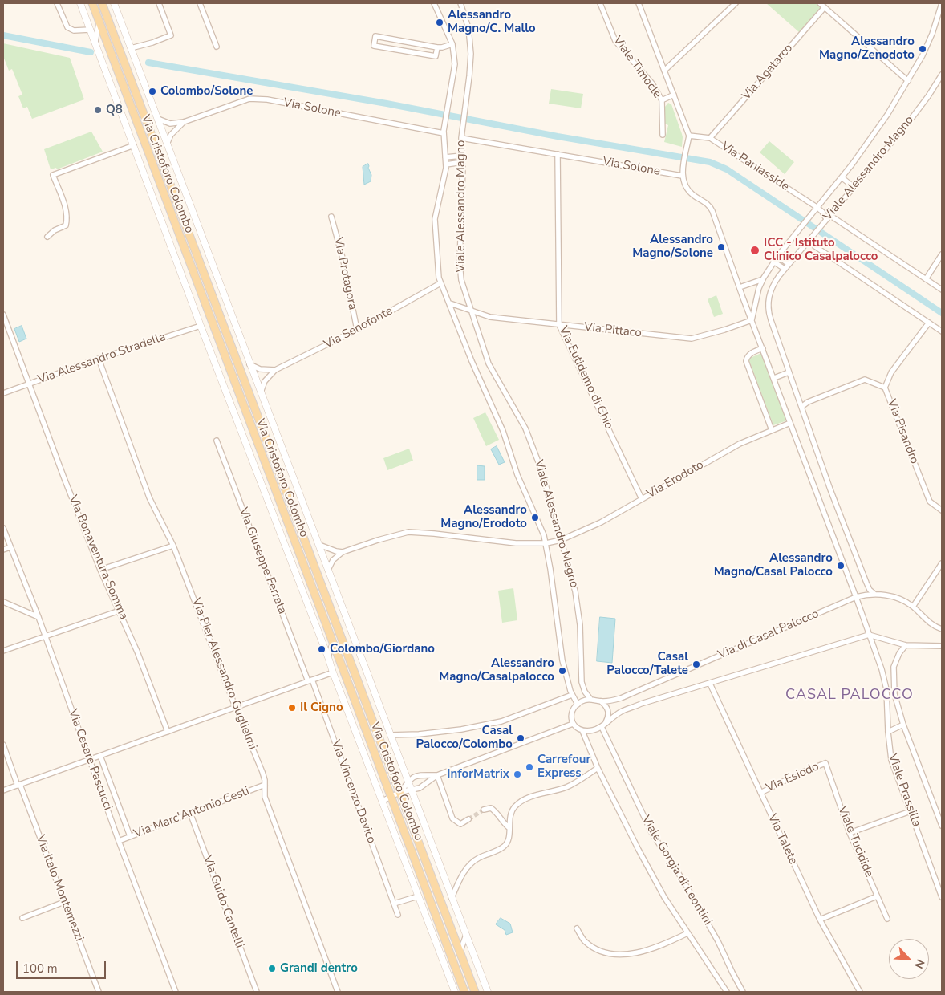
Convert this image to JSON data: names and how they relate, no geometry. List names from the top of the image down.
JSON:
{
  "streets": {
    "main road": ["Via Cristoforo Colombo"],
    "street": [
      "Viale Timocle",
      "Via Agatarco",
      "Via Solone",
      "Via Paniasside",
      "Viale Alessandro Magno",
      "Via Protagora",
      "Via Senofonte",
      "Via Pittaco",
      "Via Alessandro Stradella",
      "Via Eutidemo di Chio",
      "Via Pisandro",
      "Via Erodoto",
      "Via Bonaventura Somma",
      "Via Giuseppe Ferrata",
      "Via di Casal Palocco",
      "Via Pier Alessandro Guglielmi",
      "Via Cesare Pascucci",
      "Via Esiodo",
      "Viale Prassilla",
      "Via Vincenzo Davico",
      "Via Marc'Antonio Cesti",
      "Via Talete",
      "Viale Tucidide",
      "Viale Gorgia di Leontini",
      "Via Italo Montemezzi",
      "Via Guido Cantelli"
    ]
  },
  "crossings": [
    ["Viale Timocle", "Via Paniasside"],
    ["Via Agatarco", "Via Paniasside"],
    ["Via Solone", "Viale Alessandro Magno"],
    ["Via Solone", "Via Eutidemo di Chio"],
    ["Via Paniasside", "Viale Alessandro Magno"],
    ["Viale Alessandro Magno", "Via Senofonte"],
    ["Viale Alessandro Magno", "Via Pittaco"],
    ["Viale Alessandro Magno", "Via Pisandro"],
    ["Viale Alessandro Magno", "Via Erodoto"],
    ["Viale Alessandro Magno", "Via di Casal Palocco"],
    ["Viale Alessandro Magno", "Viale Gorgia di Leontini"],
    ["Via Cristoforo Colombo", "Via Alessandro Stradella"],
    ["Via Protagora", "Via Senofonte"],
    ["Via Pittaco", "Via Eutidemo di Chio"],
    ["Via Alessandro Stradella", "Via Bonaventura Somma"],
    ["Via Alessandro Stradella", "Via Pier Alessandro Guglielmi"],
    ["Via Eutidemo di Chio", "Via Erodoto"],
    ["Via Giuseppe Ferrata", "Via Vincenzo Davico"],
    ["Via di Casal Palocco", "Viale Prassilla"],
    ["Via di Casal Palocco", "Via Talete"],
    ["Via di Casal Palocco", "Viale Gorgia di Leontini"],
    ["Via Pier Alessandro Guglielmi", "Via Marc'Antonio Cesti"],
    ["Via Cesare Pascucci", "Via Marc'Antonio Cesti"],
    ["Via Esiodo", "Via Talete"],
    ["Via Esiodo", "Viale Tucidide"],
    ["Via Marc'Antonio Cesti", "Via Guido Cantelli"]
  ],
  "districts": ["CASAL PALOCCO"],
  "places": [
    "Alessandro Magno/C. Mallo",
    "Alessandro Magno/Zenodoto",
    "Colombo/Solone",
    "Q8",
    "Alessandro Magno/Solone",
    "ICC - Istituto Clinico Casalpalocco",
    "Alessandro Magno/Erodoto",
    "Alessandro Magno/Casal Palocco",
    "Colombo/Giordano",
    "Casal Palocco/Talete",
    "Alessandro Magno/Casalpalocco",
    "Il Cigno",
    "Casal Palocco/Colombo",
    "Carrefour Express",
    "InforMatrix",
    "Grandi dentro"
  ],
  "scale_bar": "100 m",
  "north": "bottom right"
}
